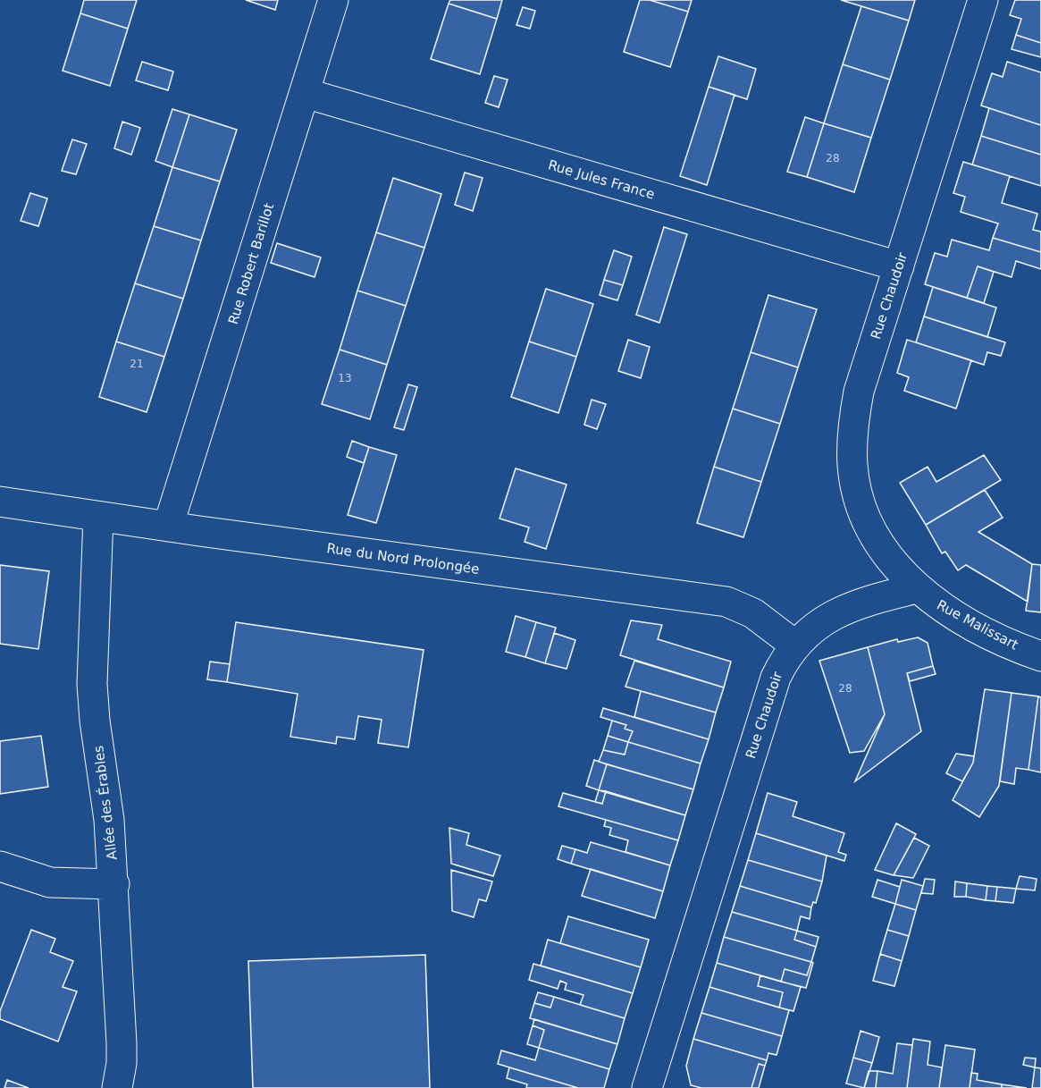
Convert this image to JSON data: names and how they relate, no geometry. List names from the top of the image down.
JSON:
{
  "streets": {
    "street": [
      "Rue Jules France",
      "Rue Robert Barillot",
      "Rue Chaudoir",
      "Rue du Nord Prolongée",
      "Rue Malissart",
      "Allée des Érables"
    ]
  },
  "crossings": [
    ["Rue Jules France", "Rue Robert Barillot"],
    ["Rue Jules France", "Rue Chaudoir"],
    ["Rue Robert Barillot", "Rue du Nord Prolongée"],
    ["Rue Chaudoir", "Rue du Nord Prolongée"],
    ["Rue Chaudoir", "Rue Malissart"],
    ["Rue du Nord Prolongée", "Allée des Érables"]
  ],
  "house_numbers": [
    "28",
    "21",
    "13",
    "28"
  ]
}
